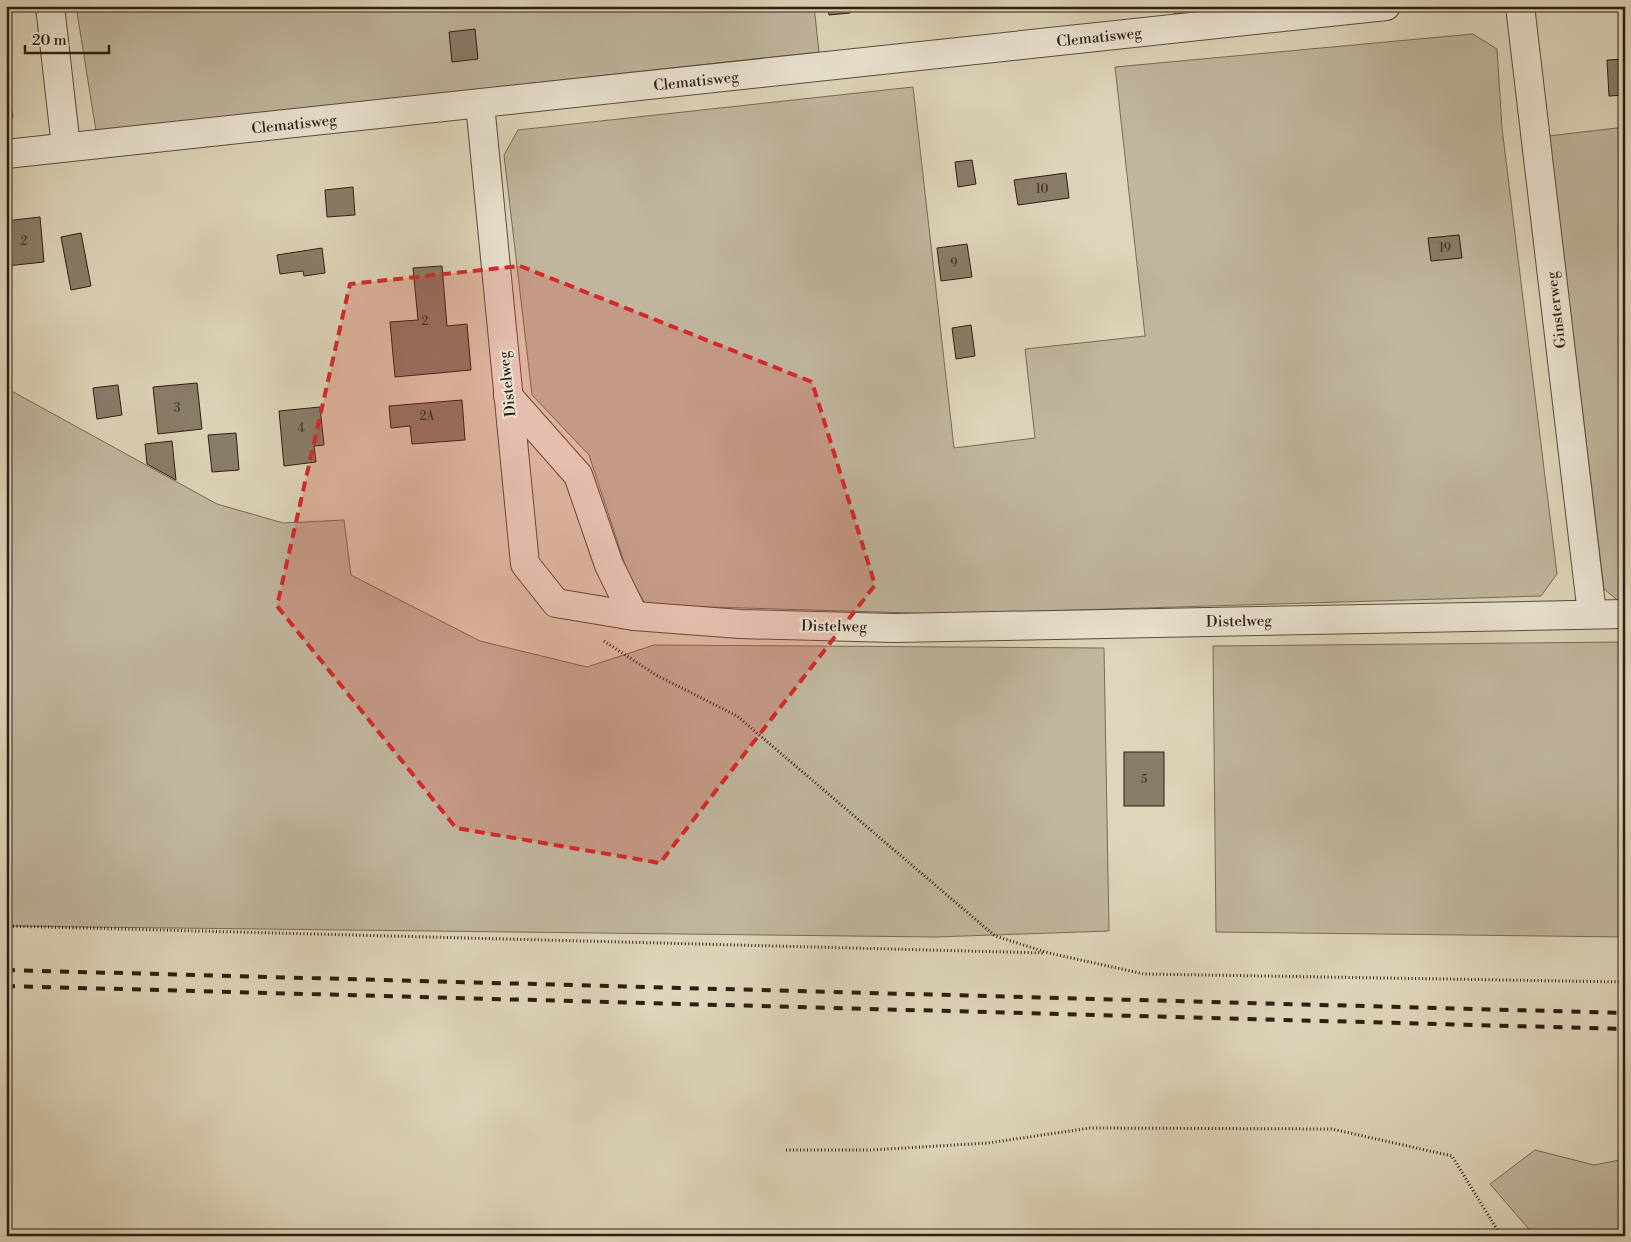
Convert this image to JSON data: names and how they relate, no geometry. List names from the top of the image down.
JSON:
{
  "streets": {
    "street": ["Clematisweg", "Ginsterweg", "Distelweg"]
  },
  "crossings": [
    ["Clematisweg", "Distelweg"],
    ["Ginsterweg", "Distelweg"]
  ],
  "house_numbers": [
    "10",
    "2",
    "19",
    "9",
    "2",
    "3",
    "2A",
    "4",
    "5"
  ],
  "scale_bar": "20 m"
}
